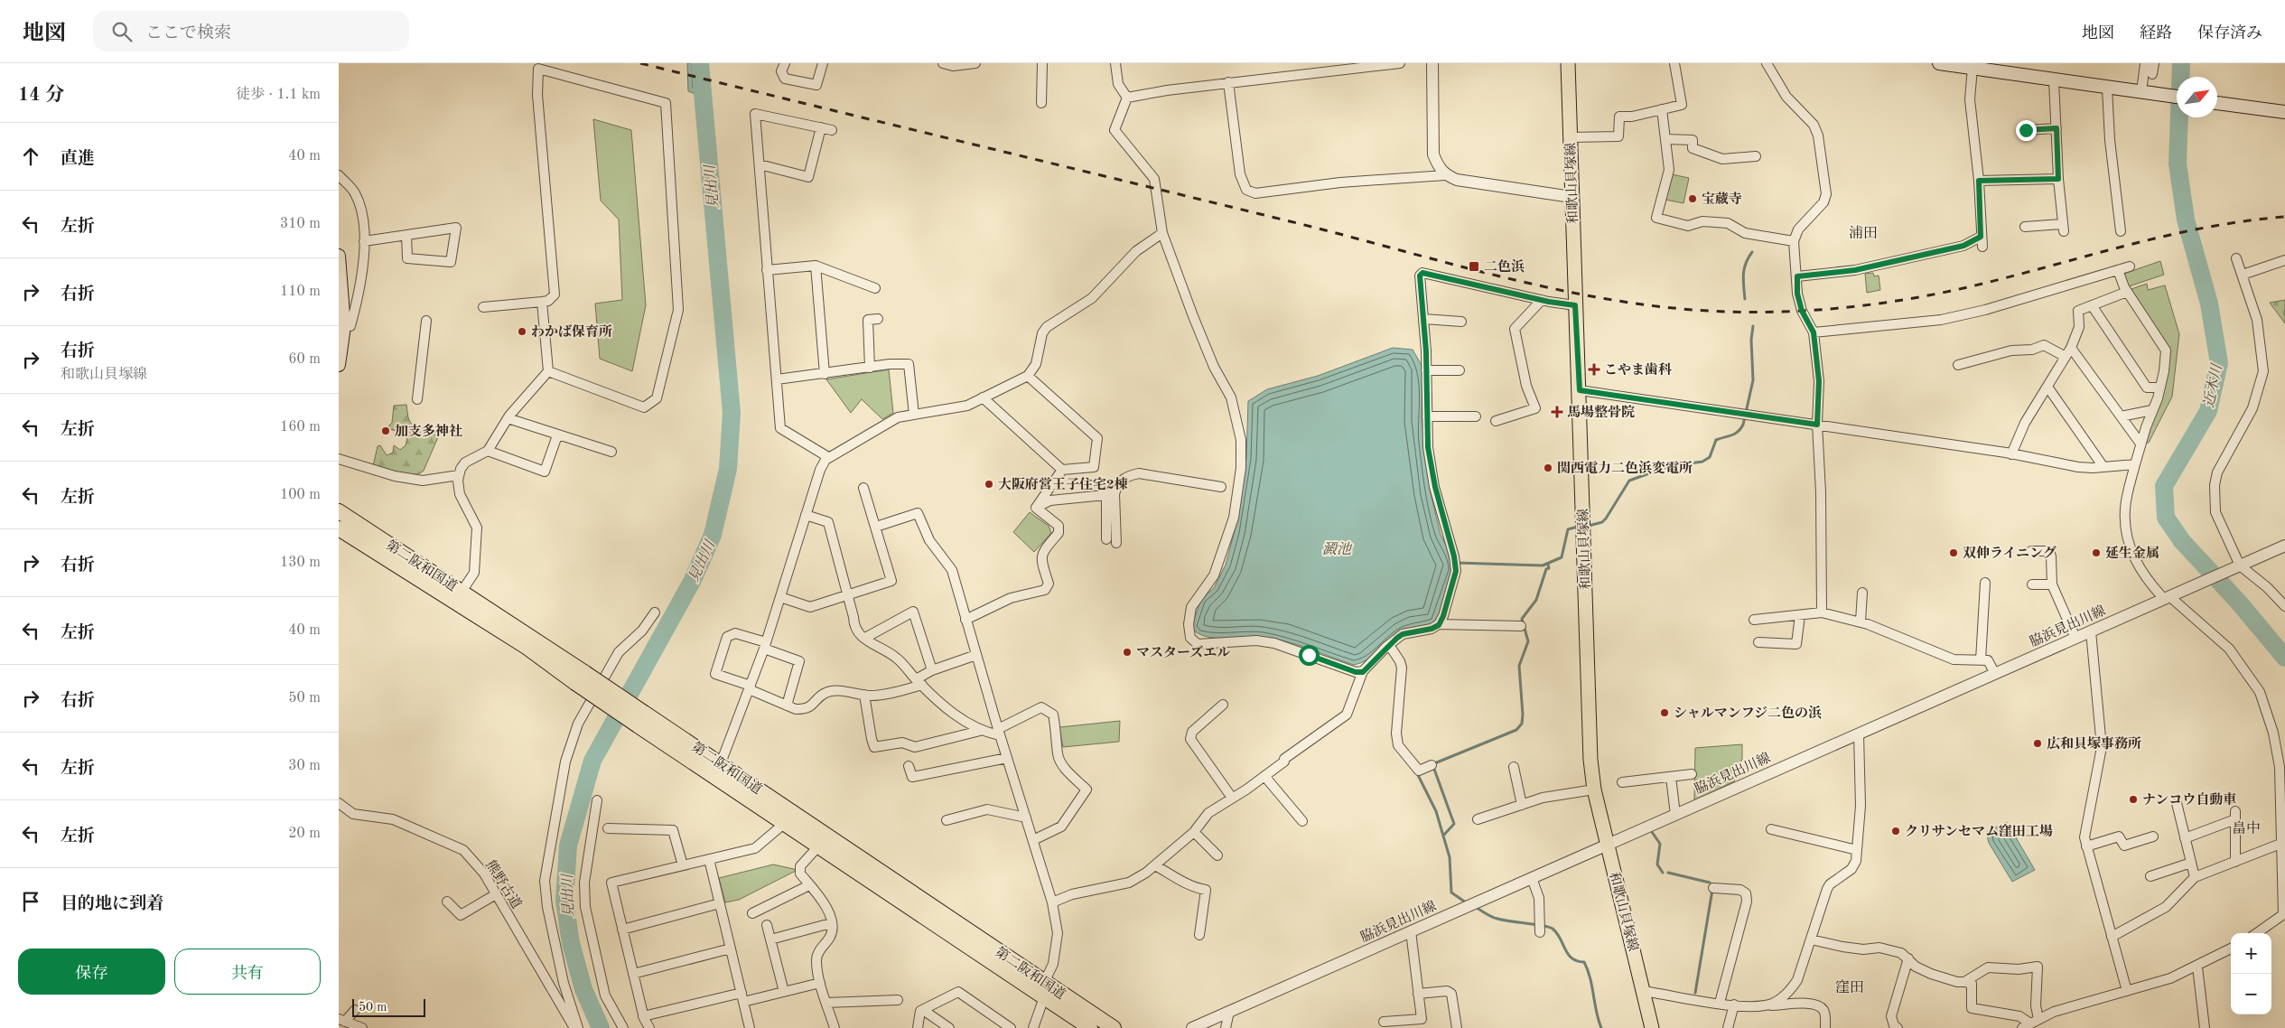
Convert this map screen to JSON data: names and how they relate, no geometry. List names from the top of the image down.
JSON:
{
  "streets": {
    "highway": ["第二阪和国道"],
    "main road": ["和歌山貝塚線"],
    "street": ["脇浜見出川線", "熊野古道"]
  },
  "crossings": [
    ["和歌山貝塚線", "脇浜見出川線"]
  ],
  "districts": ["浦田", "畠中", "窪田"],
  "water": ["見出川", "近木川", "澱池"],
  "places": {
    "other": [
      "宝蔵寺",
      "わかば保育所",
      "加支多神社",
      "関西電力二色浜変電所",
      "大阪府営王子住宅2棟",
      "双伸ライニング",
      "延生金属",
      "マスターズエル",
      "シャルマンフジ二色の浜",
      "広和貝塚事務所",
      "ナンコウ自動車",
      "クリサンセマム窪田工場"
    ],
    "transit": ["二色浜"],
    "health": ["こやま歯科", "馬場整骨院"]
  },
  "scale_bar": "50 m",
  "north": "top right",
  "page": {
    "header": "地図",
    "search": "ここで検索",
    "nav": ["地図", "経路", "保存済み"],
    "heading": ["14 分", "徒歩 · 1.1 km"],
    "list": [
      ["直進", "40 m"],
      ["左折", "310 m"],
      ["右折", "110 m"],
      ["右折", "和歌山貝塚線", "60 m"],
      ["左折", "160 m"],
      ["左折", "100 m"],
      ["右折", "130 m"],
      ["左折", "40 m"],
      ["右折", "50 m"],
      ["左折", "30 m"],
      ["左折", "20 m"],
      "目的地に到着"
    ],
    "map_buttons": ["+", "−"],
    "buttons": ["保存", "共有"],
    "scale": "50 m"
  }
}
